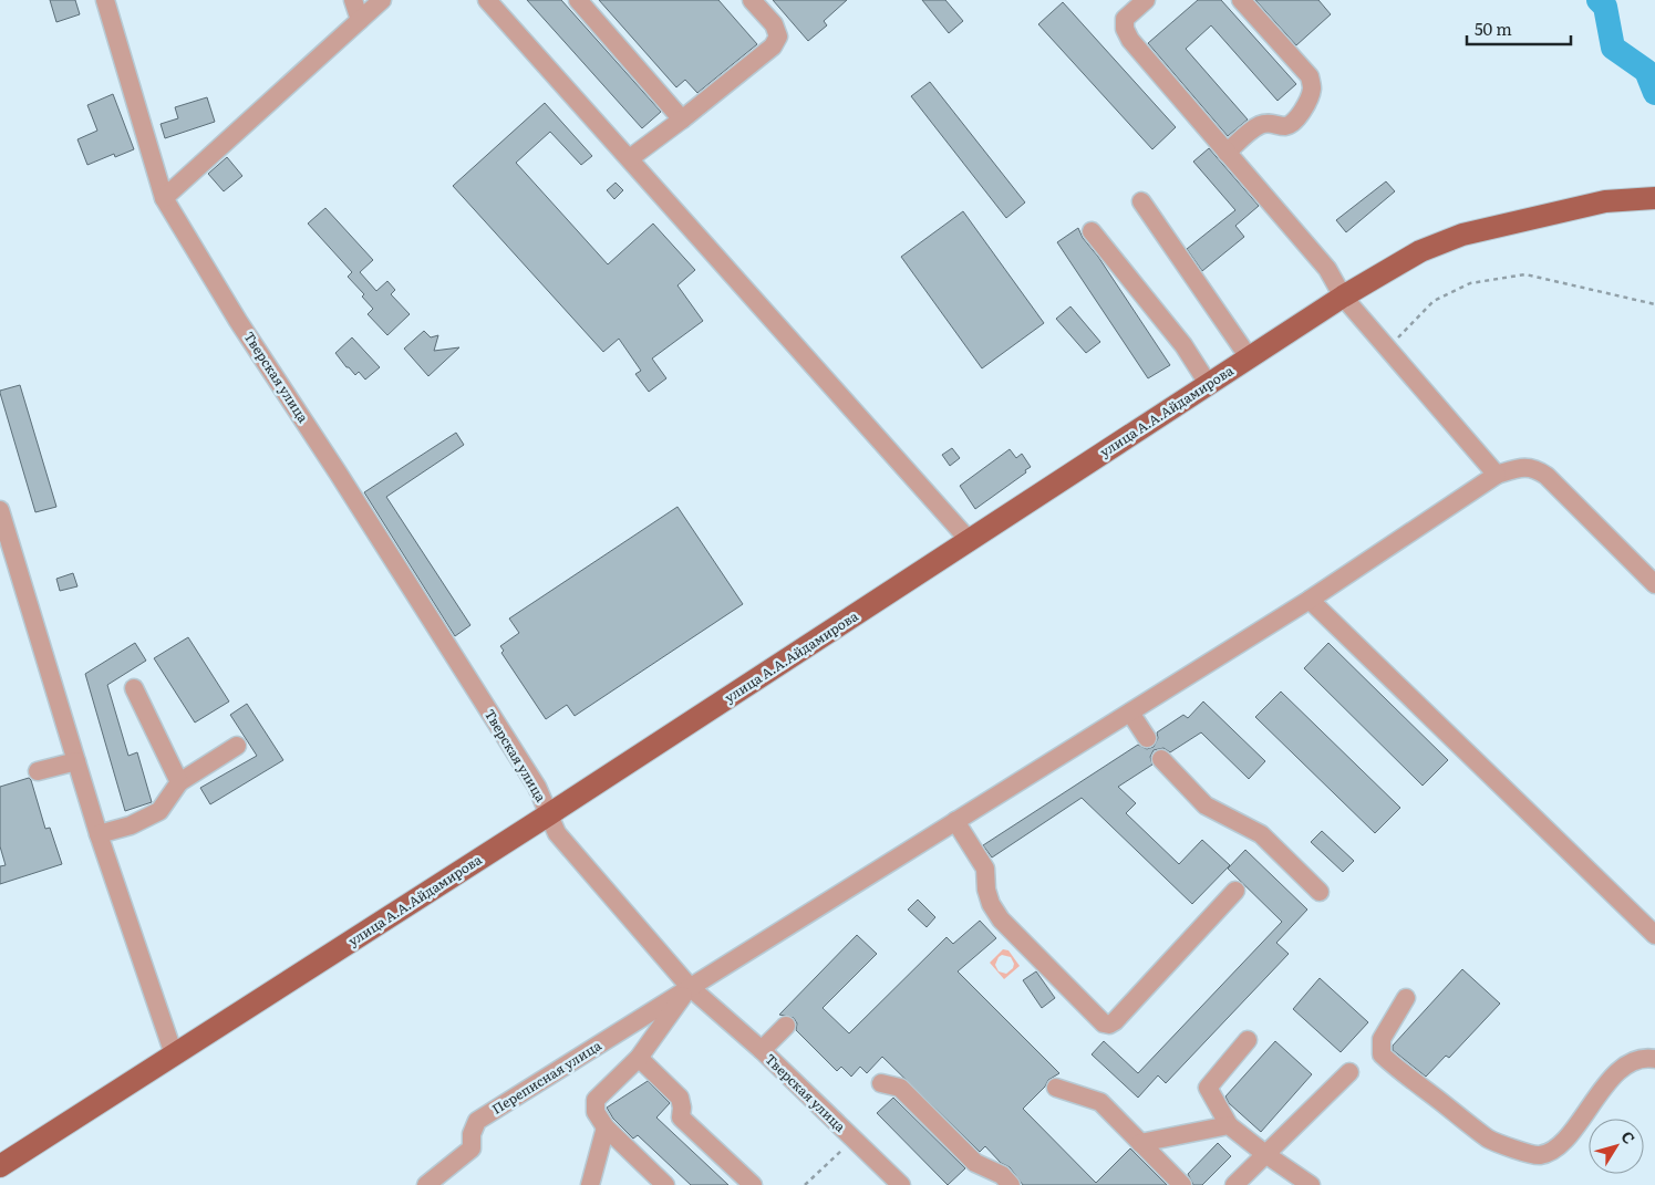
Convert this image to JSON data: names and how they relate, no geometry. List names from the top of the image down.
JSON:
{
  "streets": {
    "main road": ["улица А.А.Айдамирова"],
    "street": ["Тверская улица", "Переписная улица"]
  },
  "crossings": [
    ["Тверская улица", "улица А.А.Айдамирова"],
    ["Тверская улица", "Переписная улица"]
  ],
  "scale_bar": "50 m",
  "north": "top right"
}
